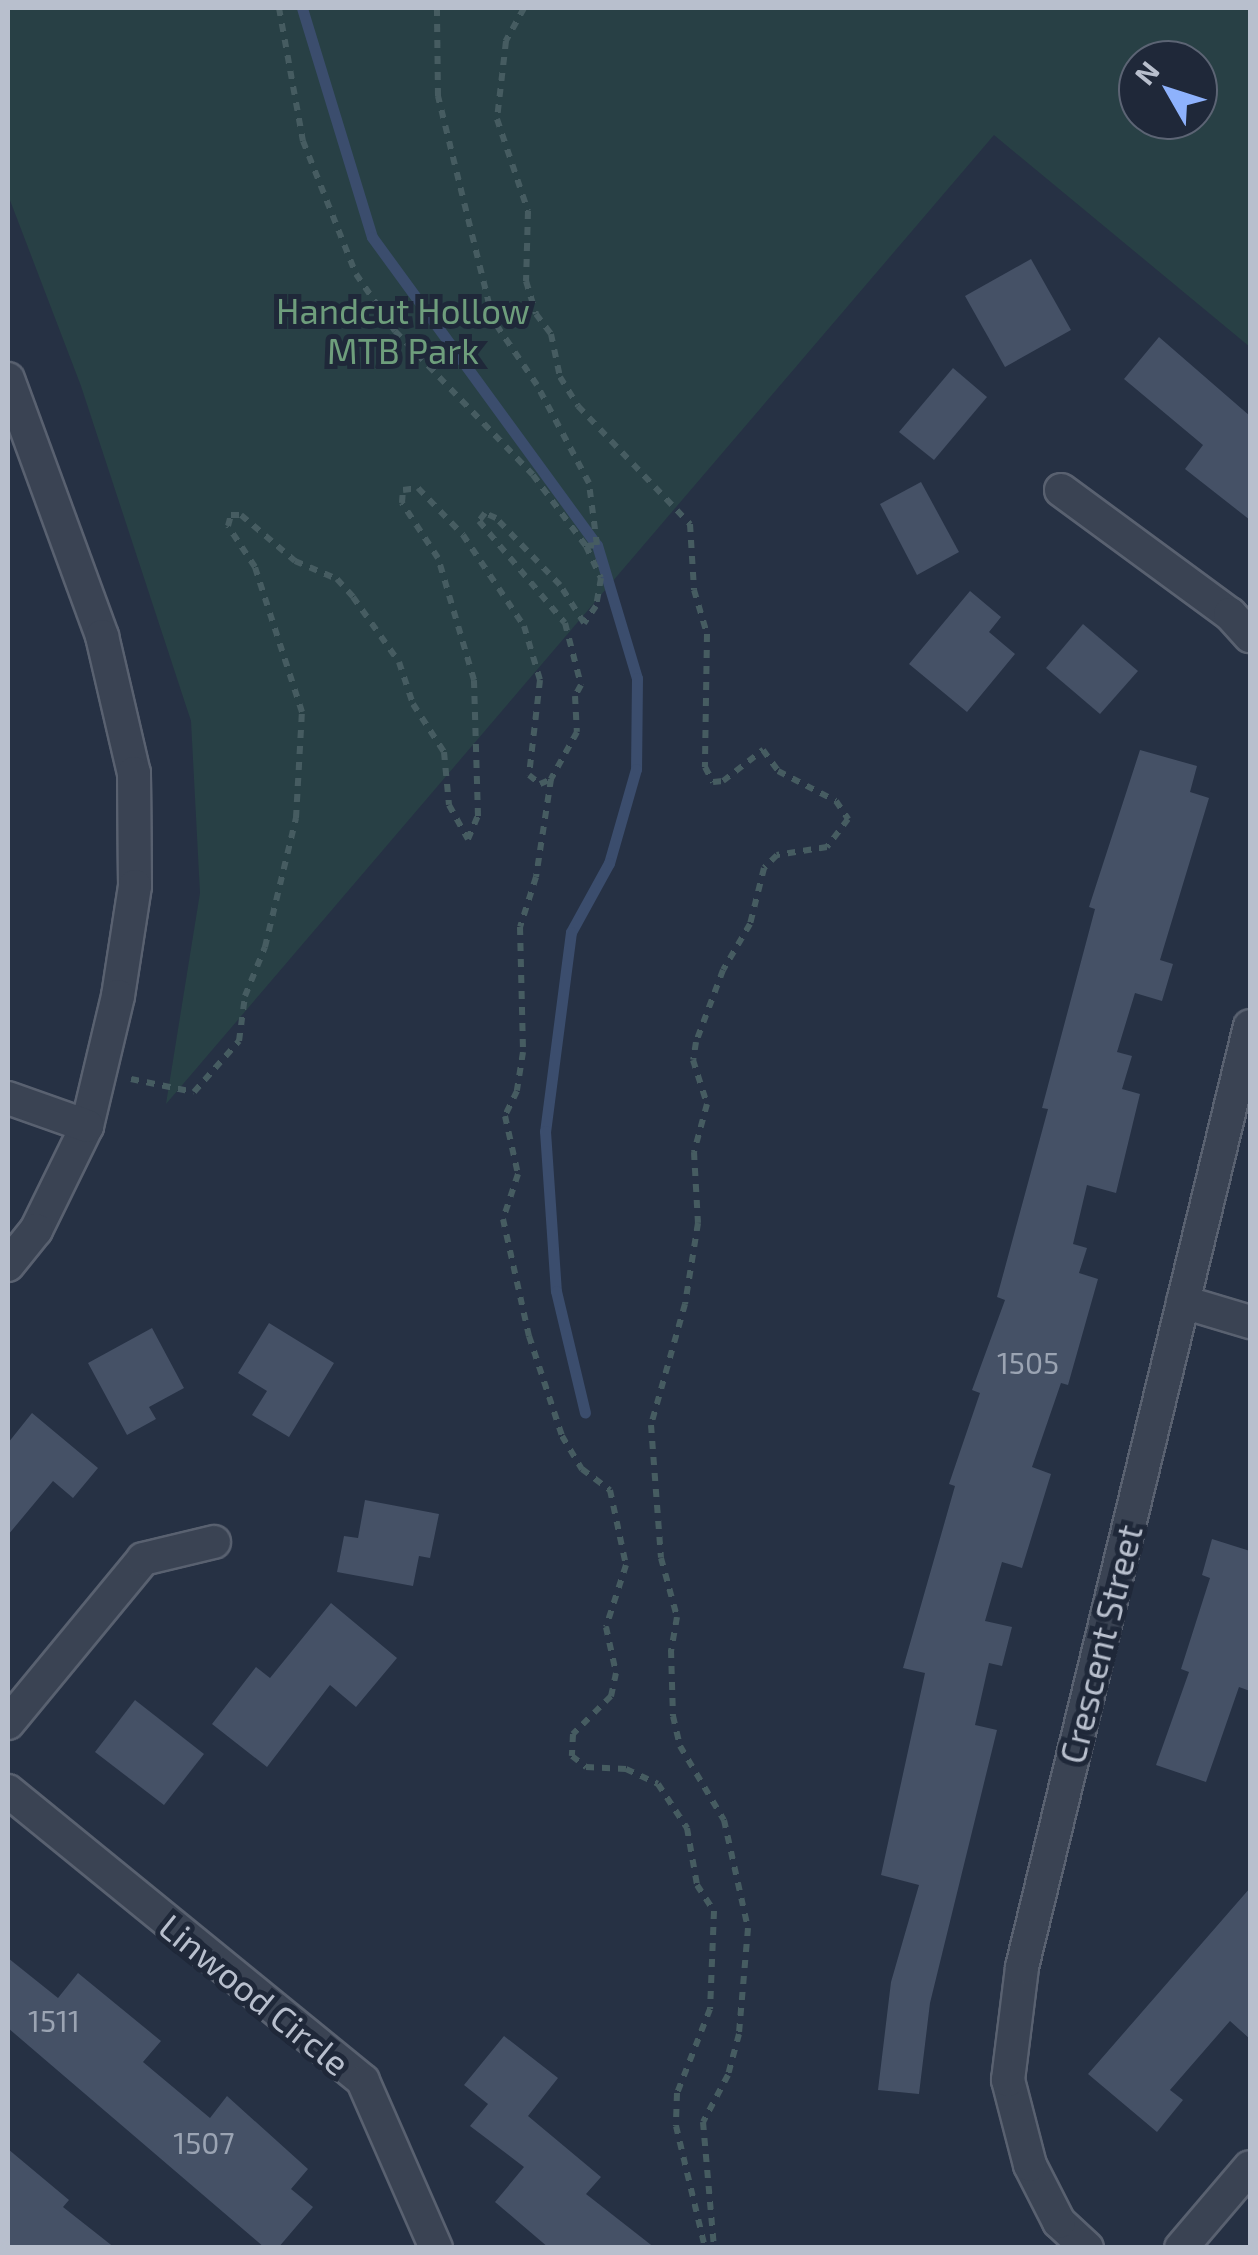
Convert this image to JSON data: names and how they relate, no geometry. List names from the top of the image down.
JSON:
{
  "streets": {
    "street": ["Crescent Street", "Linwood Circle"]
  },
  "parks": ["Handcut Hollow MTB Park"],
  "house_numbers": ["1505", "1511", "1507"],
  "north": "top left"
}
